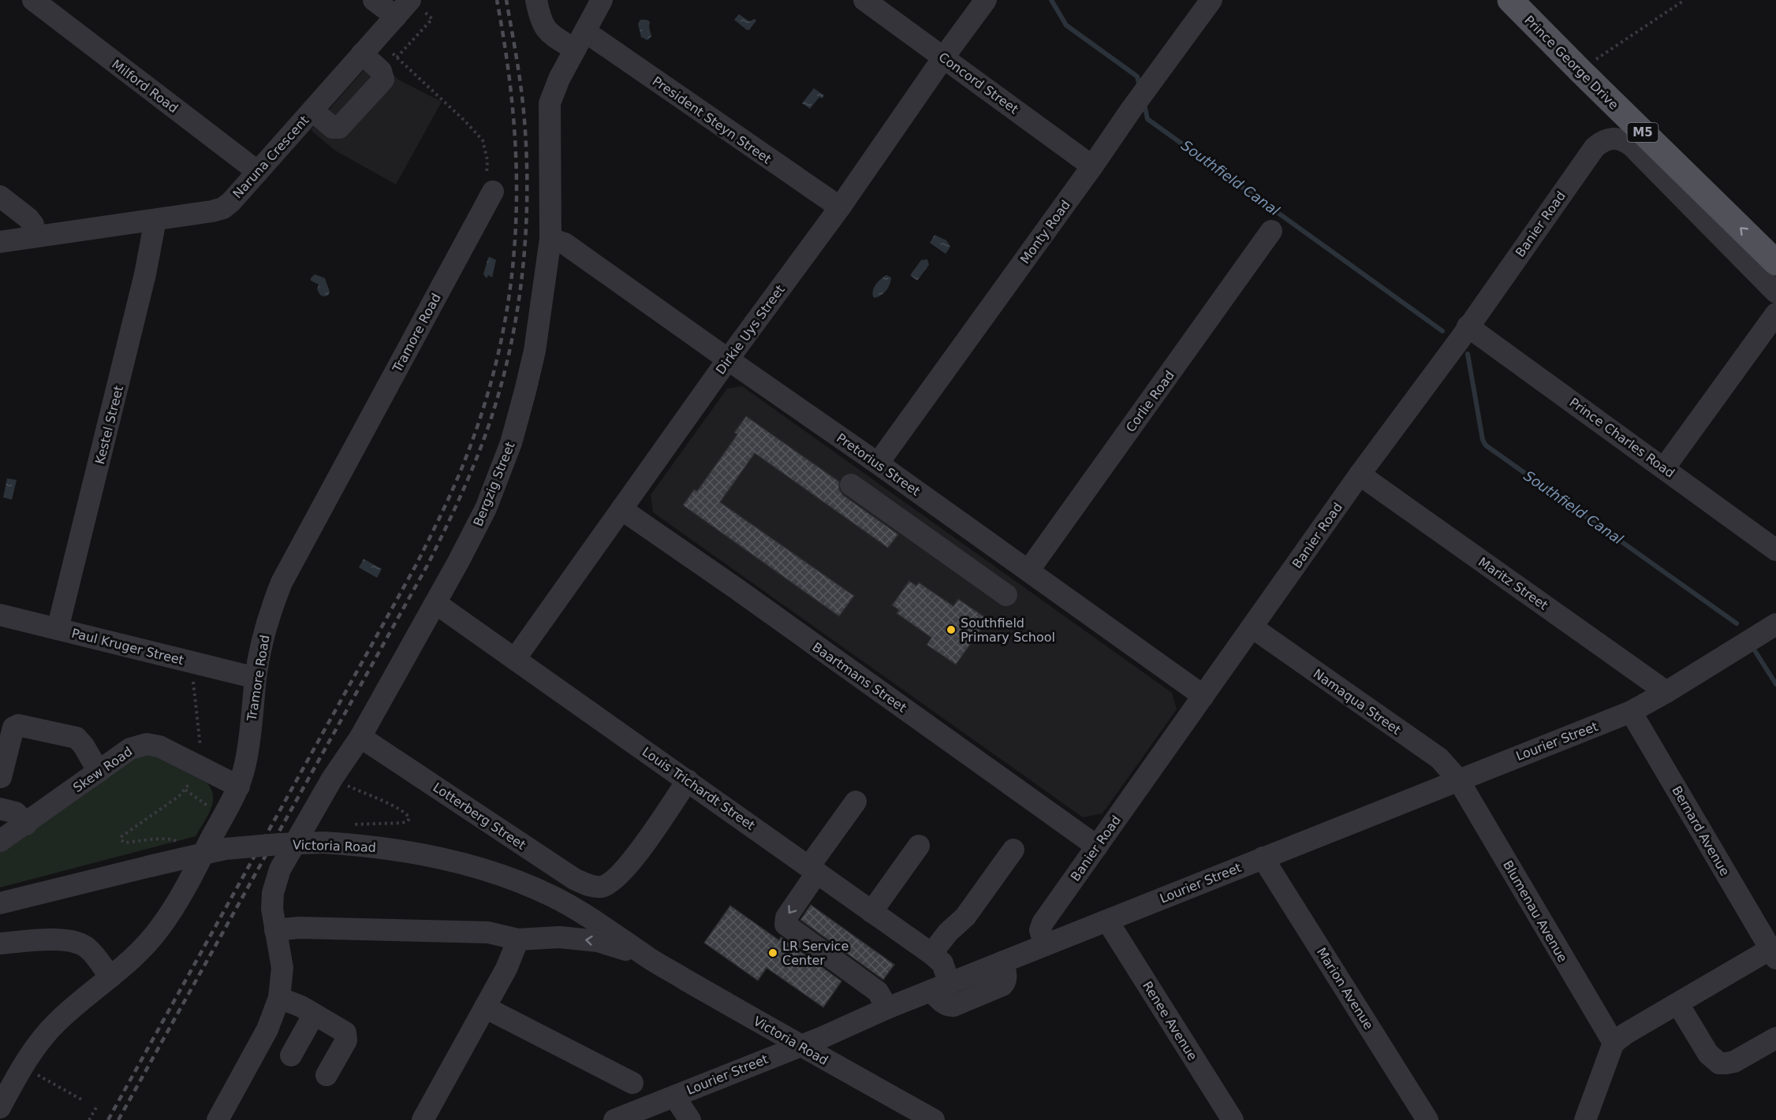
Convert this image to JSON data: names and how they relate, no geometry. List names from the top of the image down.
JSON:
{
  "streets": {
    "main road": ["Prince George Drive", "M5"],
    "street": [
      "Concord Street",
      "Milford Road",
      "President Steyn Street",
      "Naruna Crescent",
      "Banier Road",
      "Monty Road",
      "Dirkie Uys Street",
      "Tramore Road",
      "Corlie Road",
      "Kestel Street",
      "Prince Charles Road",
      "Pretorius Street",
      "Bergzig Street",
      "Maritz Street",
      "Paul Kruger Street",
      "Baartmans Street",
      "Namaqua Street",
      "Lourier Street",
      "Skew Road",
      "Louis Trichardt Street",
      "Lotterberg Street",
      "Bernard Avenue",
      "Victoria Road",
      "Blumenau Avenue",
      "Marion Avenue",
      "Renee Avenue"
    ]
  },
  "crossings": [
    ["Concord Street", "Monty Road"],
    ["Concord Street", "Dirkie Uys Street"],
    ["Milford Road", "Naruna Crescent"],
    ["President Steyn Street", "Dirkie Uys Street"],
    ["President Steyn Street", "Bergzig Street"],
    ["Naruna Crescent", "Kestel Street"],
    ["Banier Road", "Prince Charles Road"],
    ["Banier Road", "Pretorius Street"],
    ["Banier Road", "Maritz Street"],
    ["Banier Road", "Baartmans Street"],
    ["Banier Road", "Namaqua Street"],
    ["Banier Road", "Lourier Street"],
    ["Monty Road", "Pretorius Street"],
    ["Dirkie Uys Street", "Pretorius Street"],
    ["Dirkie Uys Street", "Baartmans Street"],
    ["Dirkie Uys Street", "Louis Trichardt Street"],
    ["Tramore Road", "Paul Kruger Street"],
    ["Tramore Road", "Skew Road"],
    ["Corlie Road", "Pretorius Street"],
    ["Kestel Street", "Paul Kruger Street"],
    ["Pretorius Street", "Bergzig Street"],
    ["Bergzig Street", "Louis Trichardt Street"],
    ["Bergzig Street", "Lotterberg Street"],
    ["Bergzig Street", "Victoria Road"],
    ["Maritz Street", "Lourier Street"],
    ["Namaqua Street", "Lourier Street"],
    ["Namaqua Street", "Blumenau Avenue"],
    ["Lourier Street", "Louis Trichardt Street"],
    ["Lourier Street", "Bernard Avenue"],
    ["Lourier Street", "Victoria Road"],
    ["Lourier Street", "Blumenau Avenue"],
    ["Lourier Street", "Marion Avenue"],
    ["Lourier Street", "Renee Avenue"],
    ["Louis Trichardt Street", "Lotterberg Street"]
  ],
  "one_way": ["Prince George Drive"],
  "water": ["Southfield Canal"],
  "places": ["Southfield Primary School", "LR Service Center"]
}
